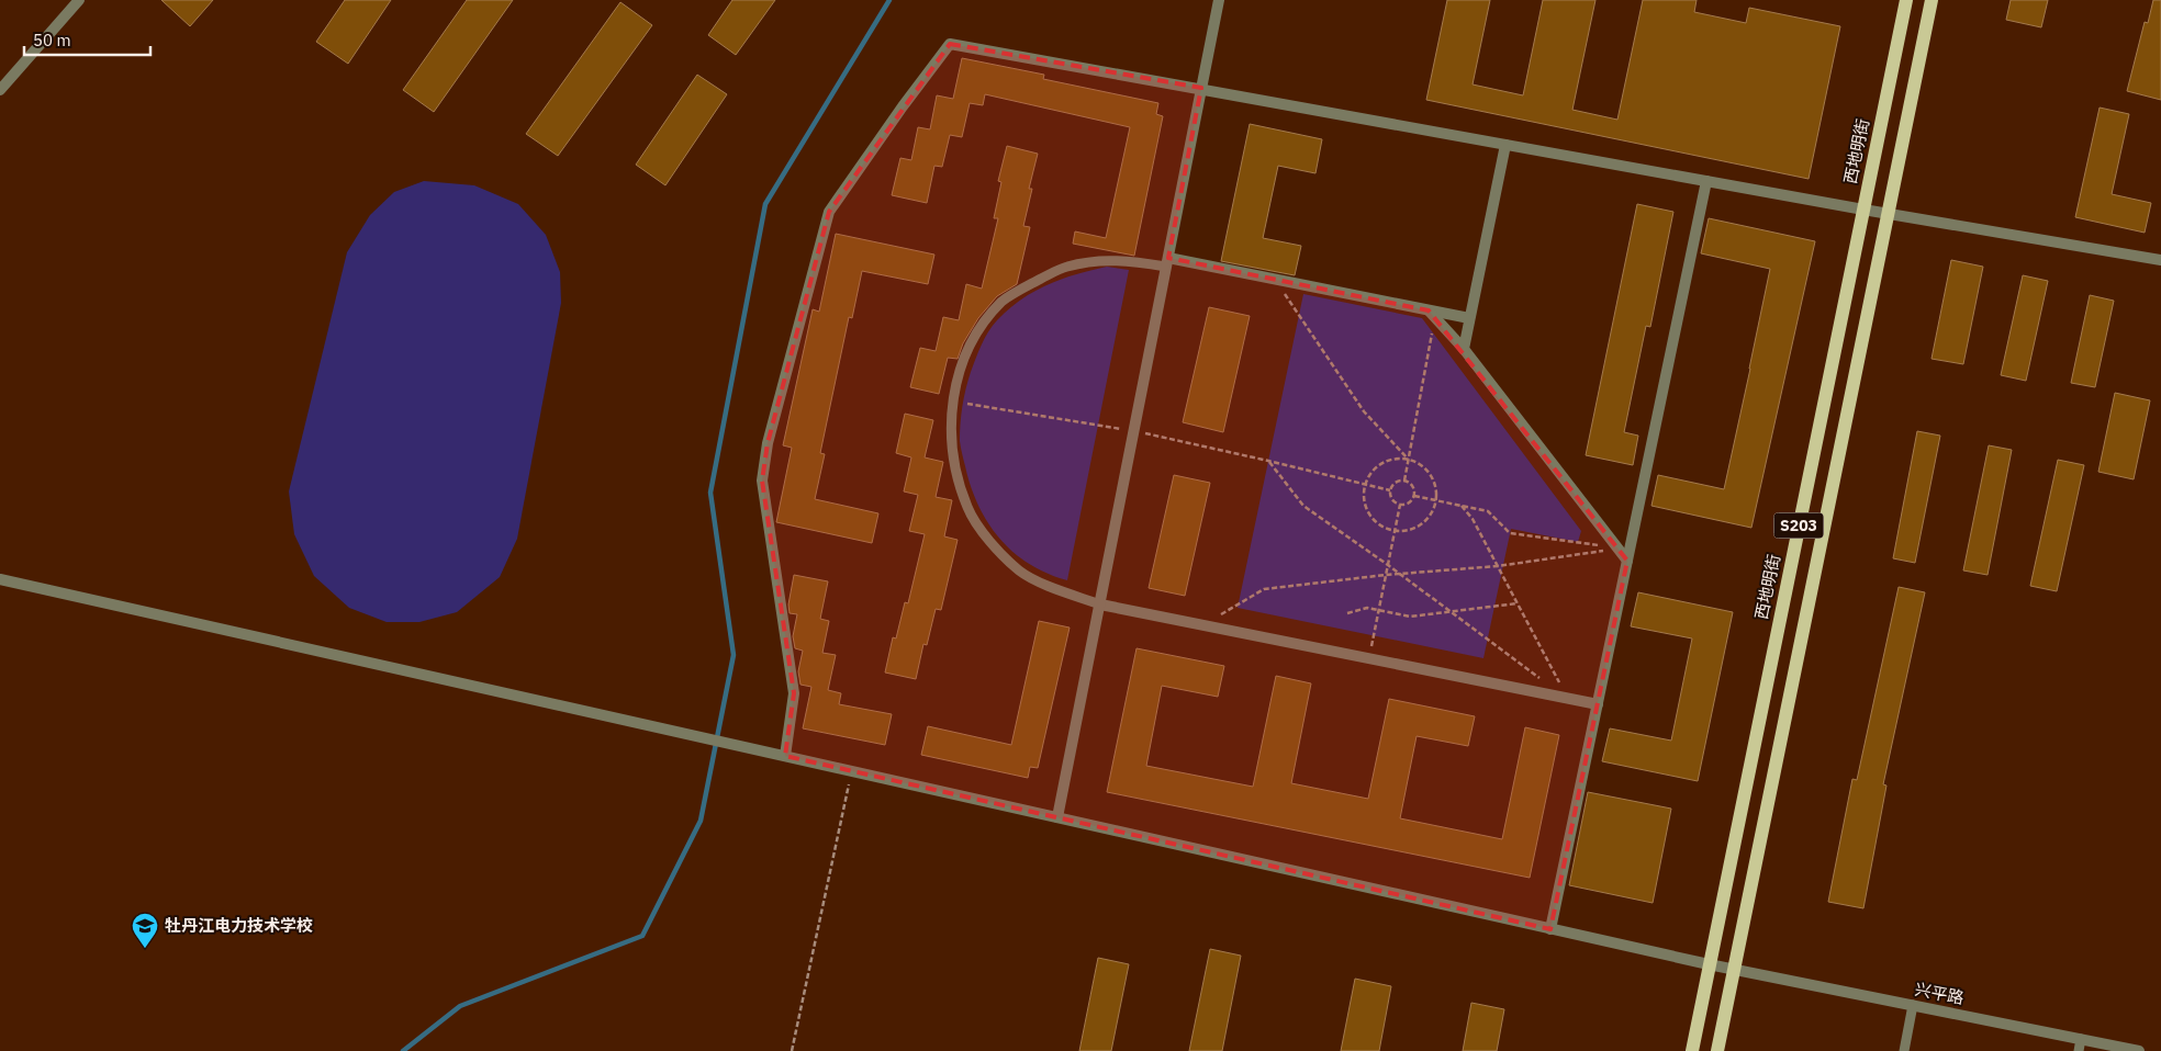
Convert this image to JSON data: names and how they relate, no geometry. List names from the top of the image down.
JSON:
{
  "streets": {
    "main road": ["西地明街", "S203"],
    "street": ["兴平路"]
  },
  "crossings": [
    ["西地明街", "兴平路"],
    ["S203", "兴平路"]
  ],
  "places": {
    "school or university": ["牡丹江电力技术学校"]
  },
  "scale_bar": "50 m"
}
